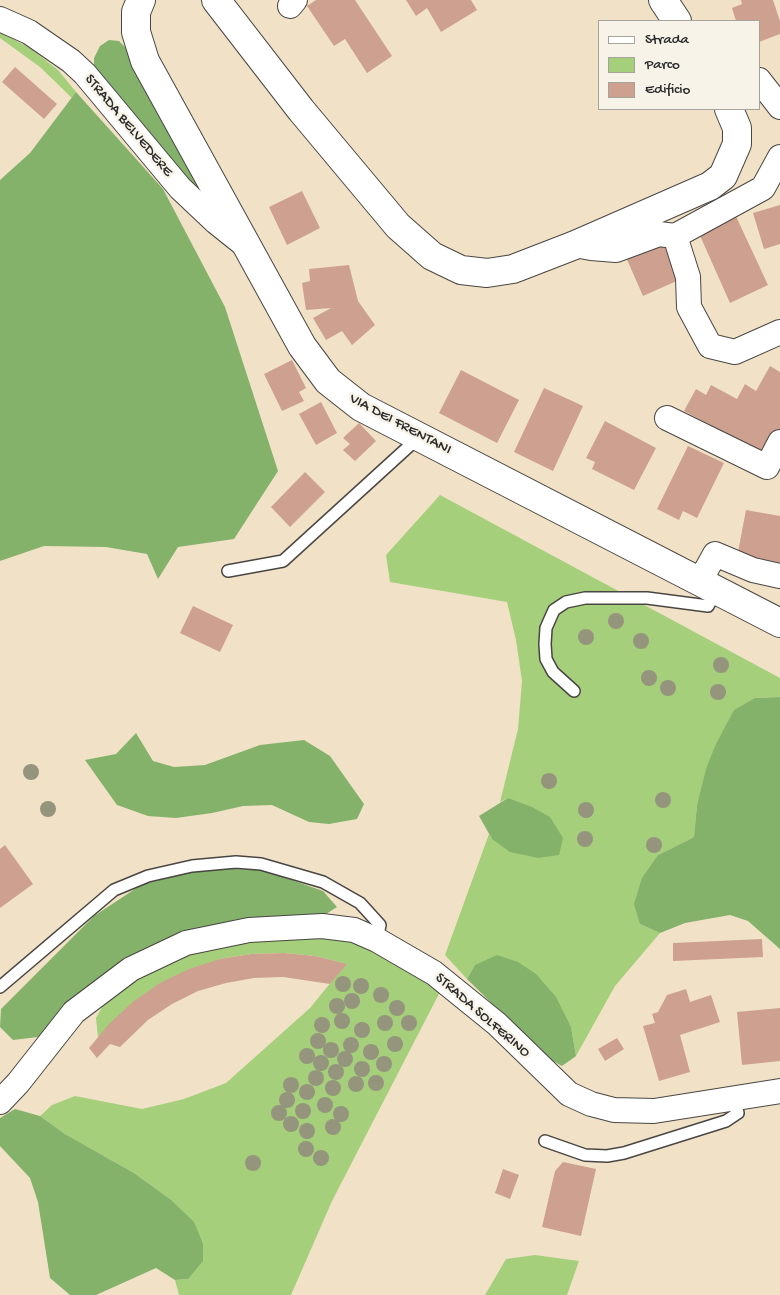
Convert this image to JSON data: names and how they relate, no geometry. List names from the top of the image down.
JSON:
{
  "streets": {
    "main road": ["VIA DEI FRENTANI"],
    "street": ["STRADA BELVEDERE", "STRADA SOLFERINO"]
  },
  "crossings": [
    ["STRADA BELVEDERE", "VIA DEI FRENTANI"]
  ],
  "legend": ["Strada", "Parco", "Edificio"]
}
